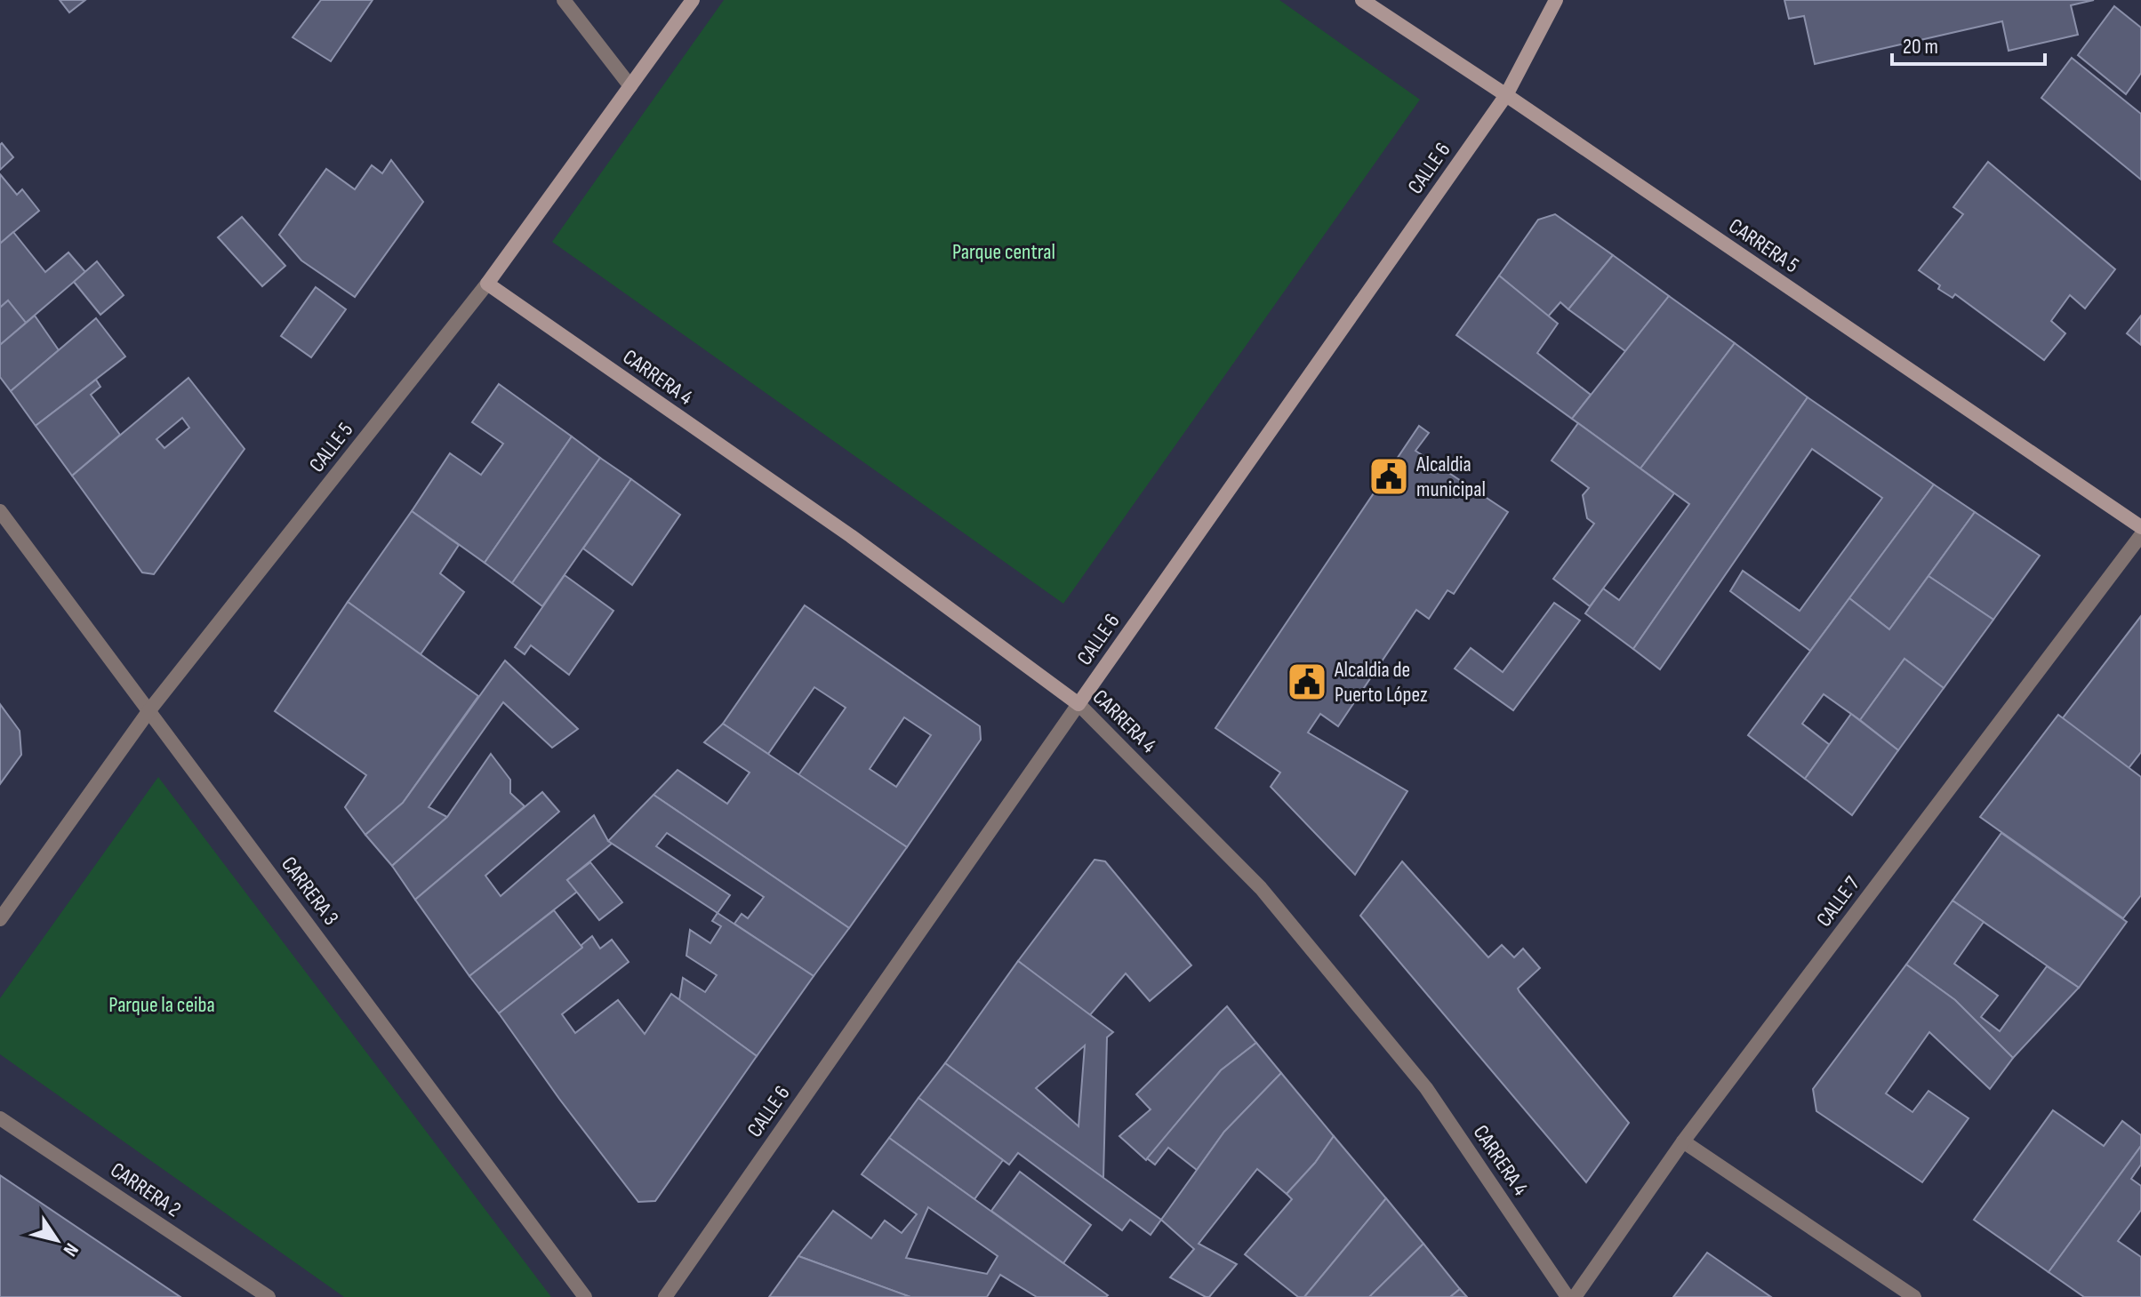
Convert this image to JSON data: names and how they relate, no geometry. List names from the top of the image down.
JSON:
{
  "streets": {
    "street": [
      "CALLE 6",
      "CARRERA 5",
      "CARRERA 4",
      "CALLE 5",
      "CARRERA 3",
      "CALLE 7",
      "CARRERA 2"
    ]
  },
  "crossings": [
    ["CALLE 6", "CARRERA 5"],
    ["CALLE 6", "CARRERA 4"],
    ["CARRERA 4", "CALLE 5"],
    ["CALLE 5", "CARRERA 3"]
  ],
  "parks": ["Parque central", "Parque la ceiba"],
  "places": {
    "public building": ["Alcaldia municipal", "Alcaldia de Puerto López"]
  },
  "scale_bar": "20 m",
  "north": "bottom right"
}
